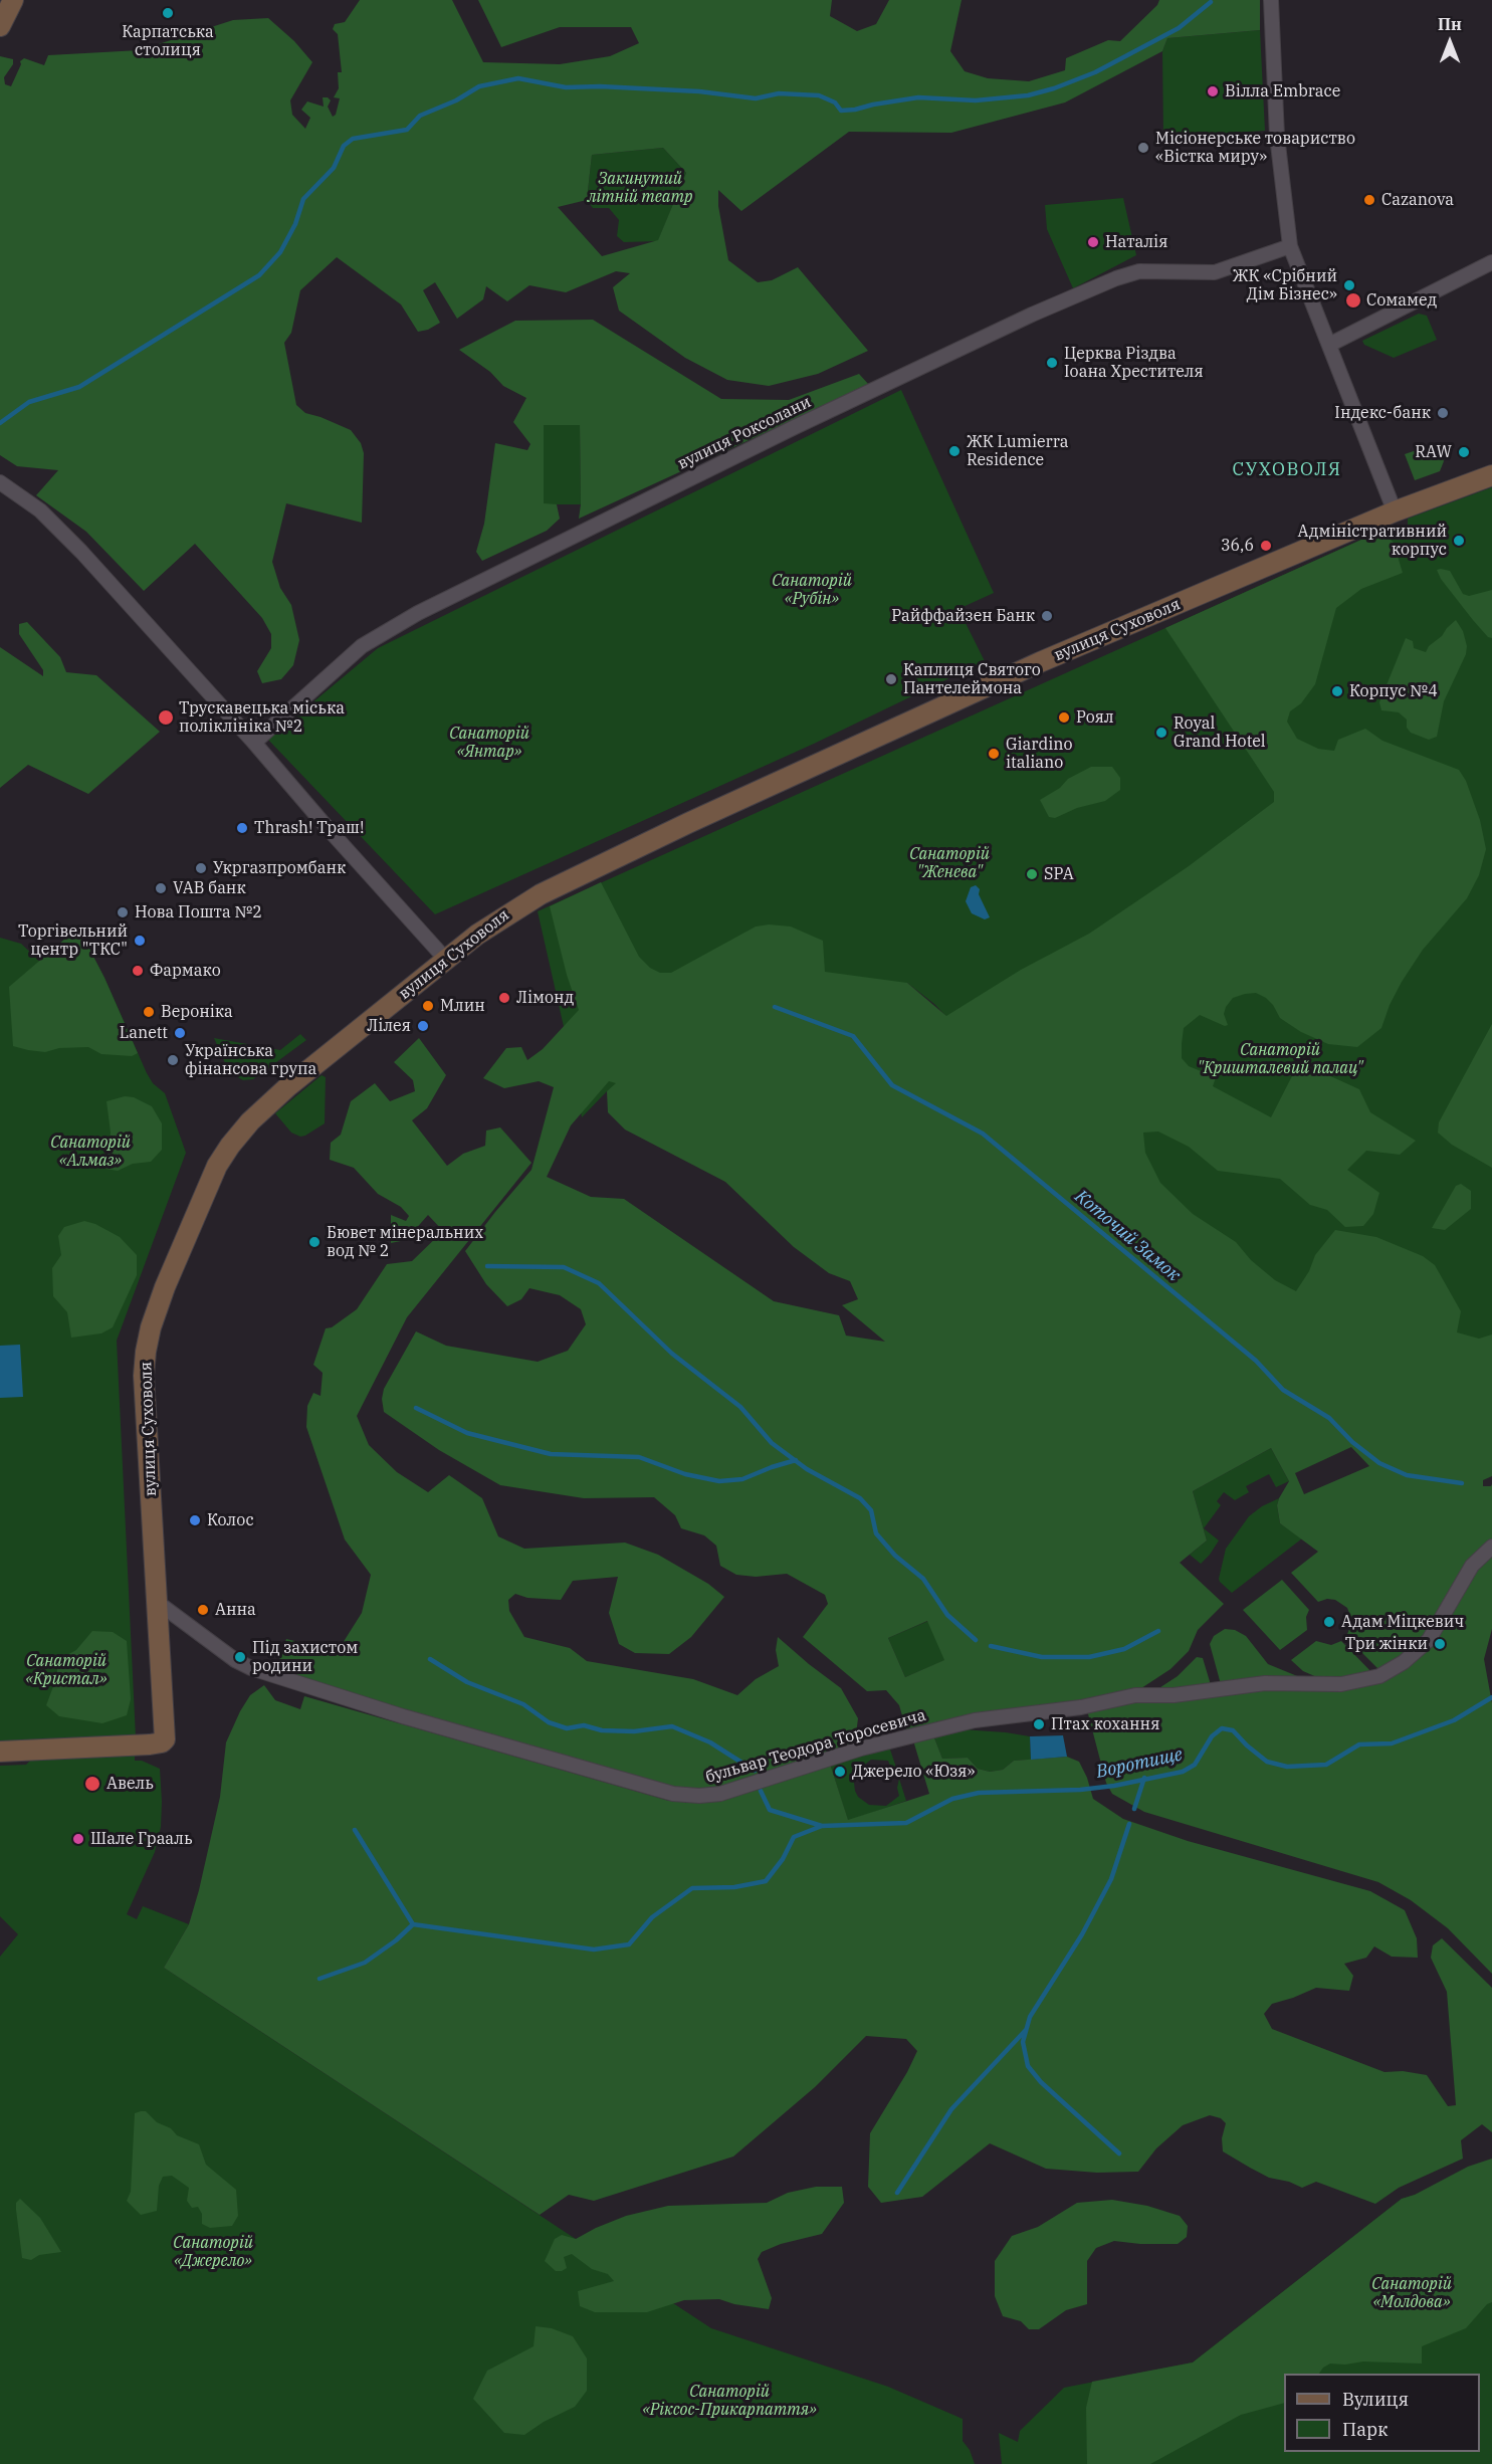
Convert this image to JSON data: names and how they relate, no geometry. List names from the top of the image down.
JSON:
{
  "streets": {
    "street": ["вулиця Роксолани", "вулиця Суховоля", "бульвар Теодора Торосевича"]
  },
  "crossings": [
    ["вулиця Суховоля", "бульвар Теодора Торосевича"]
  ],
  "districts": ["СУХОВОЛЯ"],
  "water": ["Коточий Замок", "Воротище"],
  "parks": [
    "Закинутий літній театр",
    "Санаторій «Рубін»",
    "Санаторій «Янтар»",
    "Санаторій \"Женева\"",
    "Санаторій \"Кришталевий палац\"",
    "Санаторій «Алмаз»",
    "Санаторій «Кристал»",
    "Санаторій «Джерело»",
    "Санаторій «Молдова»",
    "Санаторій «Ріксос-Прикарпаття»"
  ],
  "places": [
    "Карпатська столиця",
    "Вілла Embrace",
    "Місіонерське товариство «Вістка миру»",
    "Cazanova",
    "Наталія",
    "ЖК «Срібний Дім Бізнес»",
    "Сомамед",
    "Церква Різдва Іоана Хрестителя",
    "Індекс-банк",
    "ЖК Lumierra Residence",
    "RAW",
    "Адміністративний корпус",
    "36,6",
    "Райффайзен Банк",
    "Каплиця Святого Пантелеймона",
    "Корпус №4",
    "Трускавецька міська поліклініка №2",
    "Роял",
    "Royal Grand Hotel",
    "Giardino italiano",
    "Thrash! Траш!",
    "Укргазпромбанк",
    "SPA",
    "VAB банк",
    "Нова Пошта №2",
    "Торгівельний центр \"ТКС\"",
    "Фармако",
    "Лімонд",
    "Млин",
    "Вероніка",
    "Лілея",
    "Lanett",
    "Українська фінансова група",
    "Бювет мінеральних вод № 2",
    "Колос",
    "Анна",
    "Адам Міцкевич",
    "Три жінки",
    "Під захистом родини",
    "Птах кохання",
    "Джерело «Юзя»",
    "Авель",
    "Шале Грааль"
  ],
  "legend": ["Вулиця", "Парк"],
  "north": "top"
}
